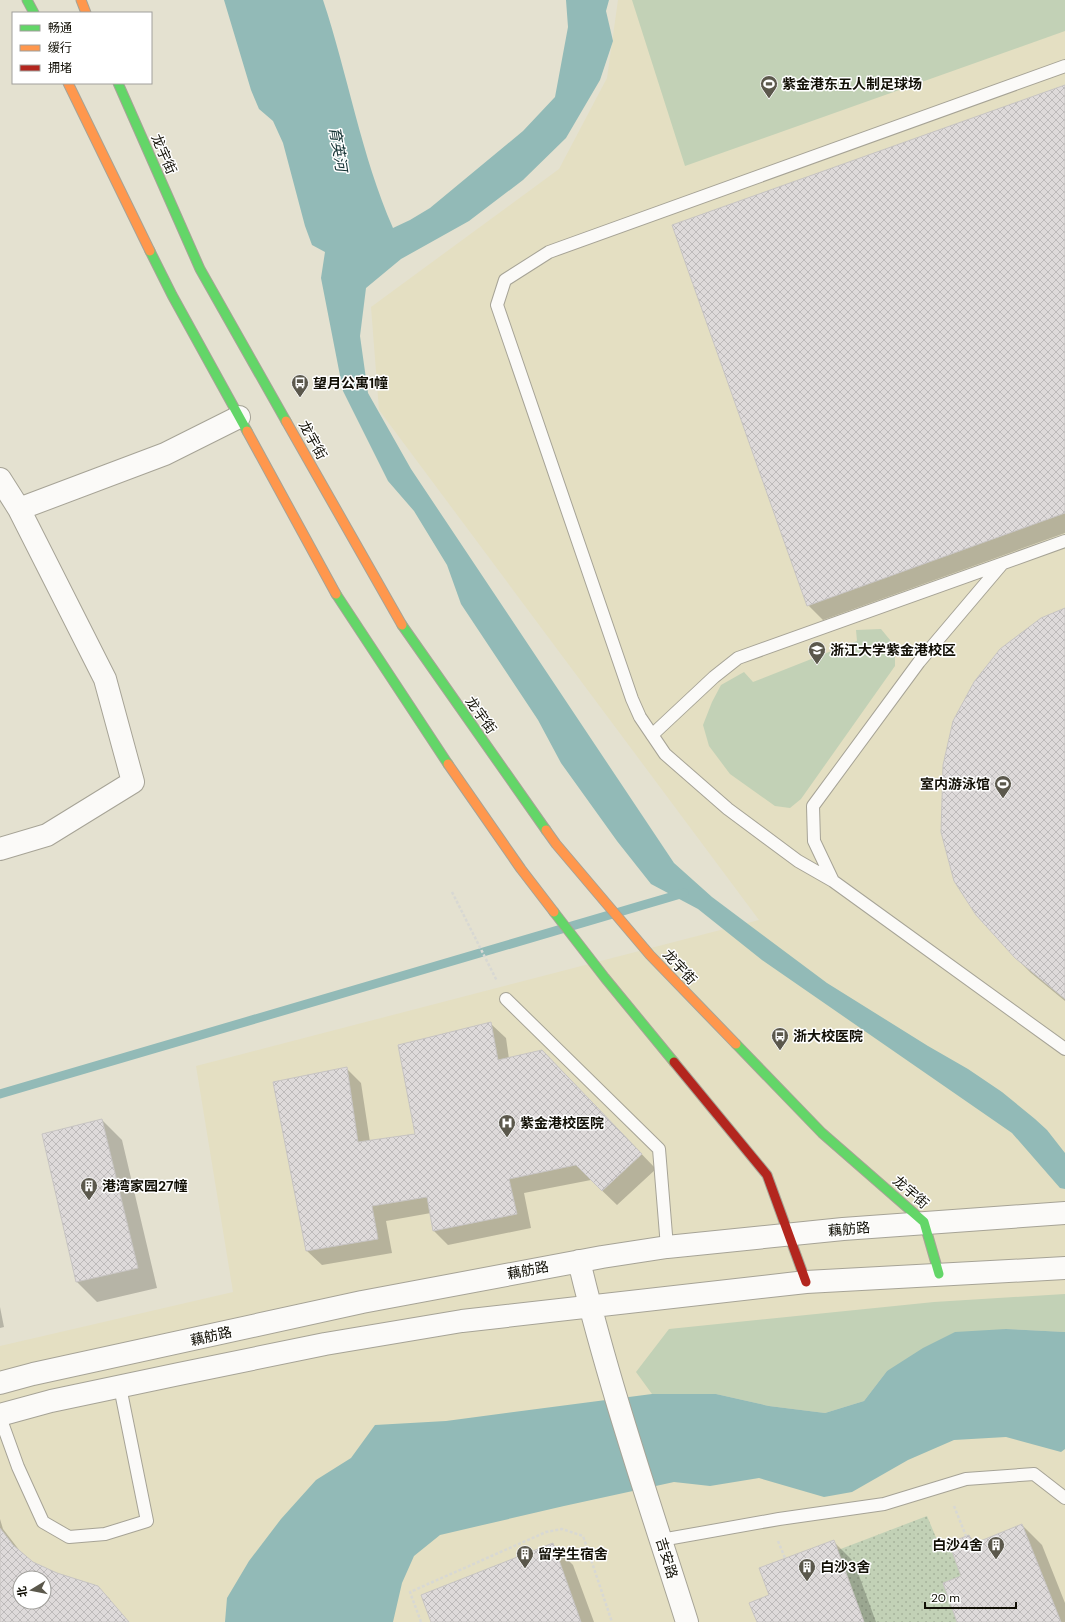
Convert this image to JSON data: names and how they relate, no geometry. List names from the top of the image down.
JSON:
{
  "streets": {
    "street": ["龙宇街", "藕舫路", "吉安路"]
  },
  "crossings": [
    ["龙宇街", "藕舫路"],
    ["藕舫路", "吉安路"]
  ],
  "water": ["育英河"],
  "places": {
    "sports": ["紫金港东五人制足球场", "室内游泳馆"],
    "bus stop": ["望月公寓1幢", "浙大校医院"],
    "school or university": ["浙江大学紫金港校区"],
    "hospital": ["紫金港校医院"],
    "building": [
      "港湾家园27幢",
      "白沙4舍",
      "留学生宿舍",
      "白沙3舍"
    ]
  },
  "legend": ["畅通", "缓行", "拥堵"],
  "scale_bar": "20 m",
  "north": "left"
}
